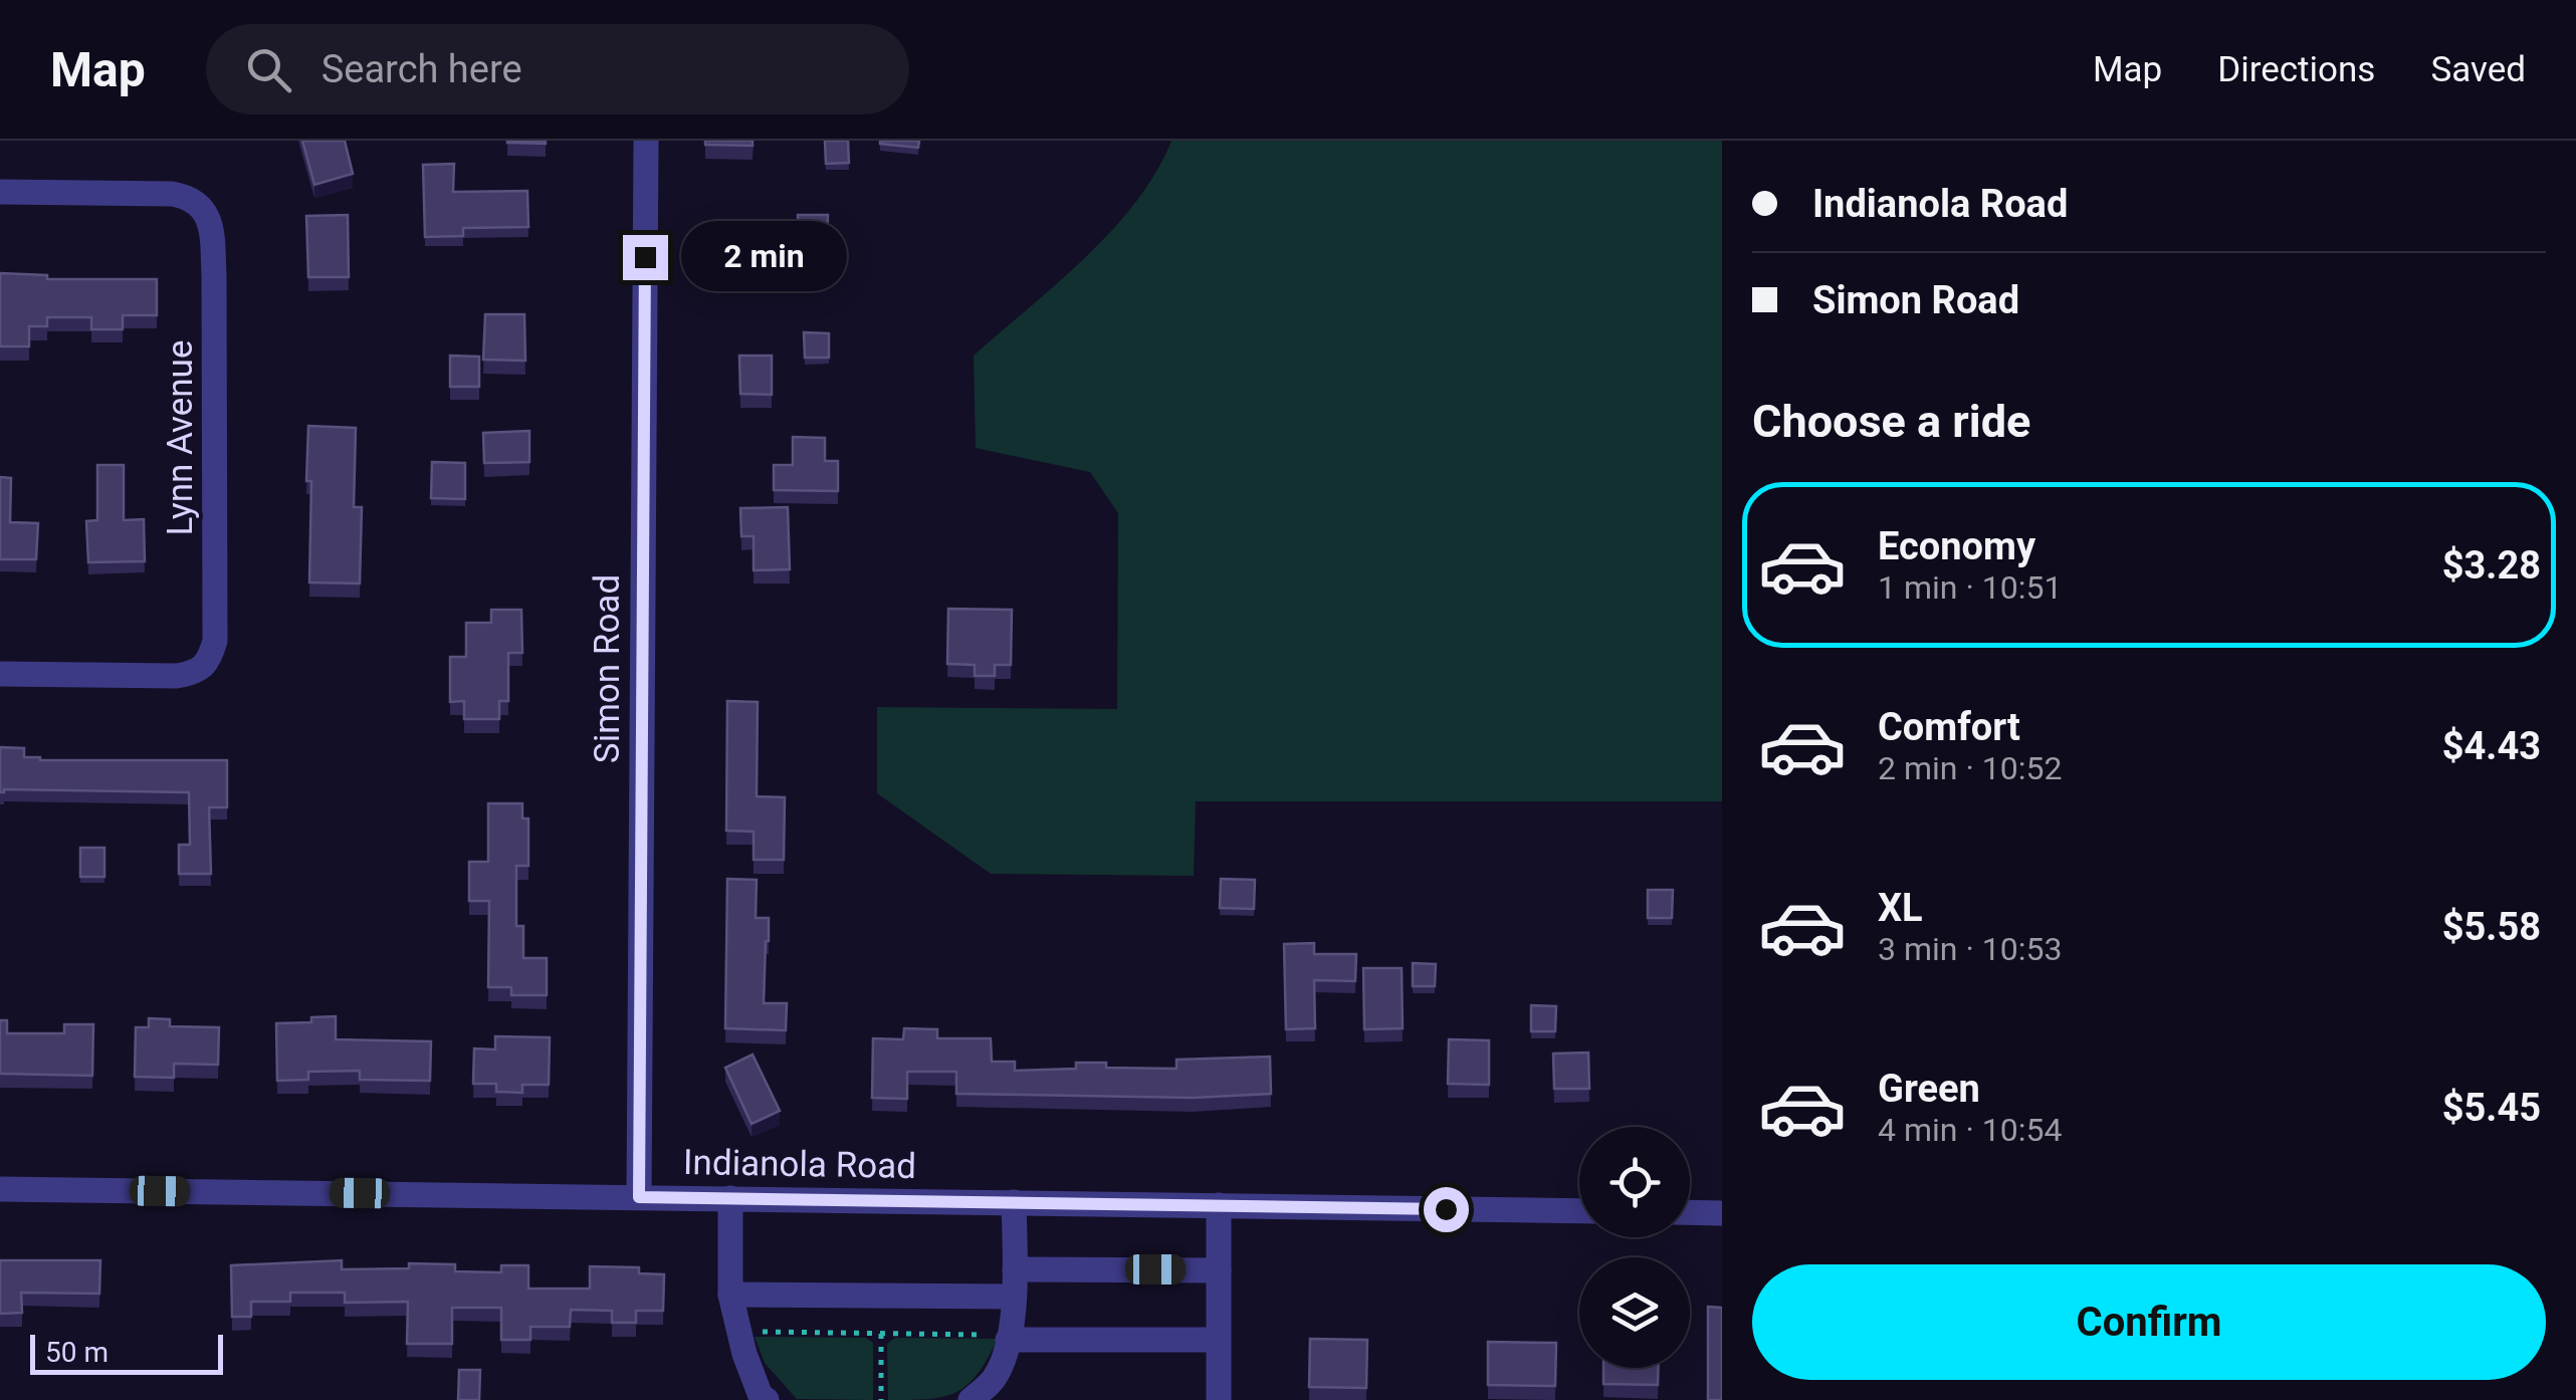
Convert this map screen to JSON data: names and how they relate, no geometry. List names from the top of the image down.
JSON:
{
  "streets": {
    "street": ["Lynn Avenue", "Simon Road", "Indianola Road"]
  },
  "crossings": [
    ["Simon Road", "Indianola Road"]
  ],
  "scale_bar": "50 m",
  "page": {
    "header": "Map",
    "search": "Search here",
    "nav": ["Map", "Directions", "Saved"],
    "banner": ["Indianola Road", "Simon Road"],
    "bubble": "2 min",
    "heading": "Choose a ride",
    "list": [
      {
        "name": "Economy",
        "note": "1 min · 10:51",
        "value": "$3.28"
      },
      {
        "name": "Comfort",
        "note": "2 min · 10:52",
        "value": "$4.43"
      },
      {
        "name": "XL",
        "note": "3 min · 10:53",
        "value": "$5.58"
      },
      {
        "name": "Green",
        "note": "4 min · 10:54",
        "value": "$5.45"
      }
    ],
    "buttons": "Confirm",
    "scale": "50 m"
  }
}
